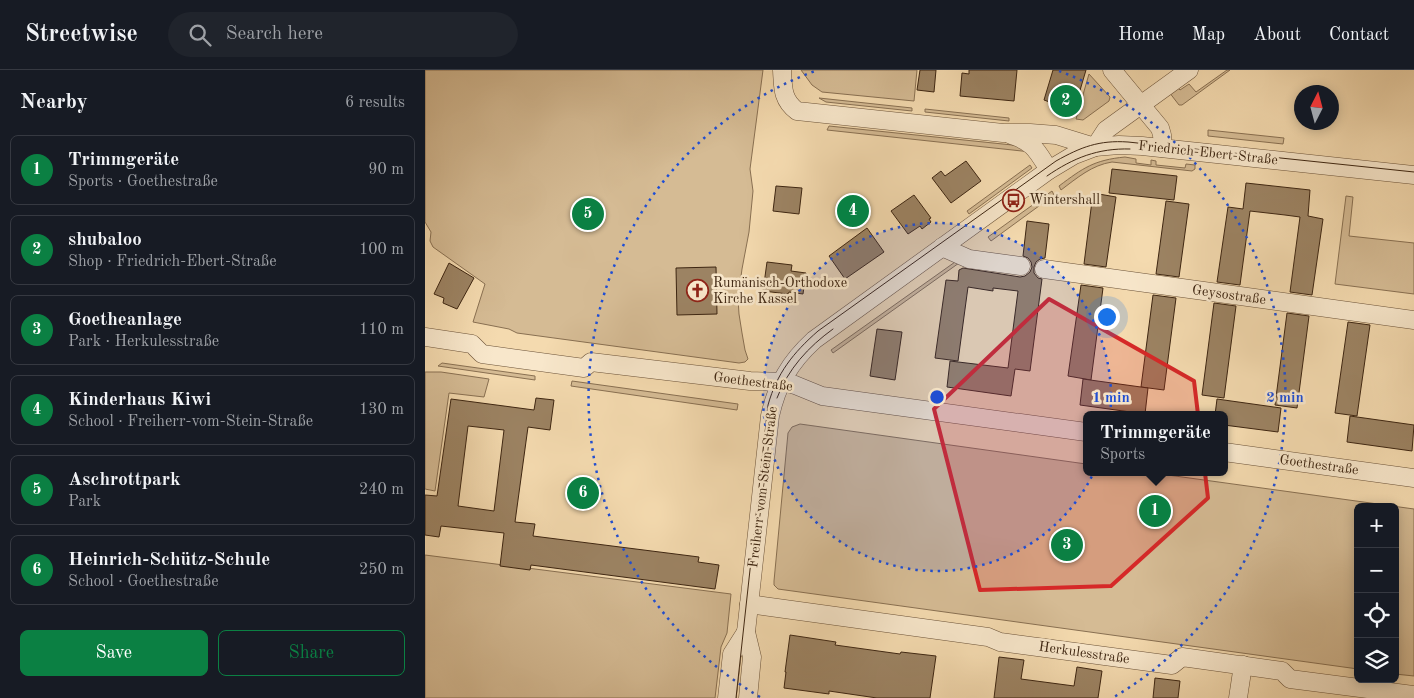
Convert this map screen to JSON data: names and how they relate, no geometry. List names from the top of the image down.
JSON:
{
  "streets": {
    "street": [
      "Friedrich-Ebert-Straße",
      "Geysostraße",
      "Goethestraße",
      "Freiherr-vom-Stein-Straße",
      "Herkulesstraße"
    ]
  },
  "crossings": [
    ["Friedrich-Ebert-Straße", "Freiherr-vom-Stein-Straße"],
    ["Goethestraße", "Freiherr-vom-Stein-Straße"],
    ["Freiherr-vom-Stein-Straße", "Herkulesstraße"]
  ],
  "places": {
    "bus stop": ["Wintershall"],
    "church": ["Rumänisch-Orthodoxe Kirche Kassel"]
  },
  "north": "top",
  "page": {
    "header": "Streetwise",
    "search": "Search here",
    "nav": [
      "Home",
      "Map",
      "About",
      "Contact"
    ],
    "heading": ["Nearby", "6 results"],
    "pins": [
      "2",
      "4",
      "5",
      "6",
      "1",
      "3"
    ],
    "list": [
      {
        "mark": "1",
        "name": "Trimmgeräte",
        "note": "Sports · Goethestraße",
        "value": "90 m"
      },
      {
        "mark": "2",
        "name": "shubaloo",
        "note": "Shop · Friedrich-Ebert-Straße",
        "value": "100 m"
      },
      {
        "mark": "3",
        "name": "Goetheanlage",
        "note": "Park · Herkulesstraße",
        "value": "110 m"
      },
      {
        "mark": "4",
        "name": "Kinderhaus Kiwi",
        "note": "School · Freiherr-vom-Stein-Straße",
        "value": "130 m"
      },
      {
        "mark": "5",
        "name": "Aschrottpark",
        "note": "Park",
        "value": "240 m"
      },
      {
        "mark": "6",
        "name": "Heinrich-Schütz-Schule",
        "note": "School · Goethestraße",
        "value": "250 m"
      }
    ],
    "popup": ["Trimmgeräte", "Sports"],
    "map_buttons": ["+", "−"],
    "buttons": ["Save", "Share"]
  },
  "rings": ["1 min", "2 min"]
}
